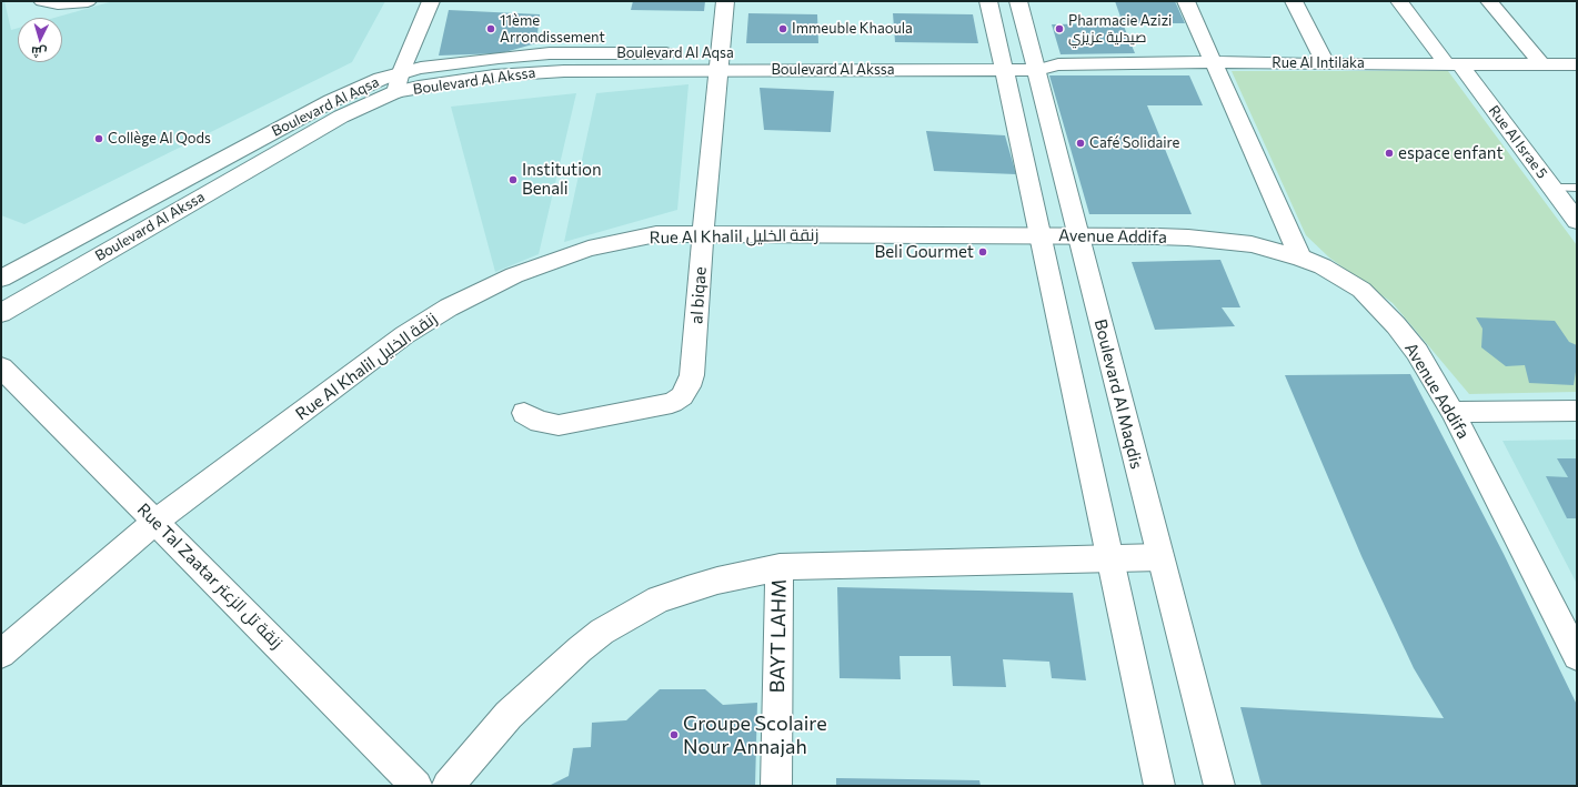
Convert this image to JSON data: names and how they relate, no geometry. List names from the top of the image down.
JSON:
{
  "streets": {
    "street": [
      "Boulevard Al Aqsa",
      "Rue Al Intilaka",
      "Boulevard Al Akssa",
      "Rue Al Israe 5",
      "Rue Al Khalil زنقة الخليل",
      "Avenue Addifa",
      "al biqae",
      "Boulevard Al Maqdis",
      "Rue Tal Zaatar زنقة تل الزعتر",
      "BAYT LAHM"
    ]
  },
  "crossings": [
    ["Boulevard Al Aqsa", "Boulevard Al Akssa"],
    ["Boulevard Al Aqsa", "al biqae"],
    ["Rue Al Intilaka", "Boulevard Al Akssa"],
    ["Rue Al Intilaka", "Rue Al Israe 5"],
    ["Rue Al Intilaka", "Boulevard Al Maqdis"],
    ["Boulevard Al Akssa", "al biqae"],
    ["Boulevard Al Akssa", "Boulevard Al Maqdis"],
    ["Rue Al Khalil زنقة الخليل", "Avenue Addifa"],
    ["Rue Al Khalil زنقة الخليل", "al biqae"],
    ["Rue Al Khalil زنقة الخليل", "Rue Tal Zaatar زنقة تل الزعتر"],
    ["Avenue Addifa", "Boulevard Al Maqdis"]
  ],
  "places": [
    "11ème Arrondissement",
    "Immeuble Khaoula",
    "Pharmacie Azizi صيدلية عزيزي",
    "Collège Al Qods",
    "Café Solidaire",
    "espace enfant",
    "Institution Benali",
    "Beli Gourmet",
    "Groupe Scolaire Nour Annajah"
  ],
  "north": "bottom"
}
